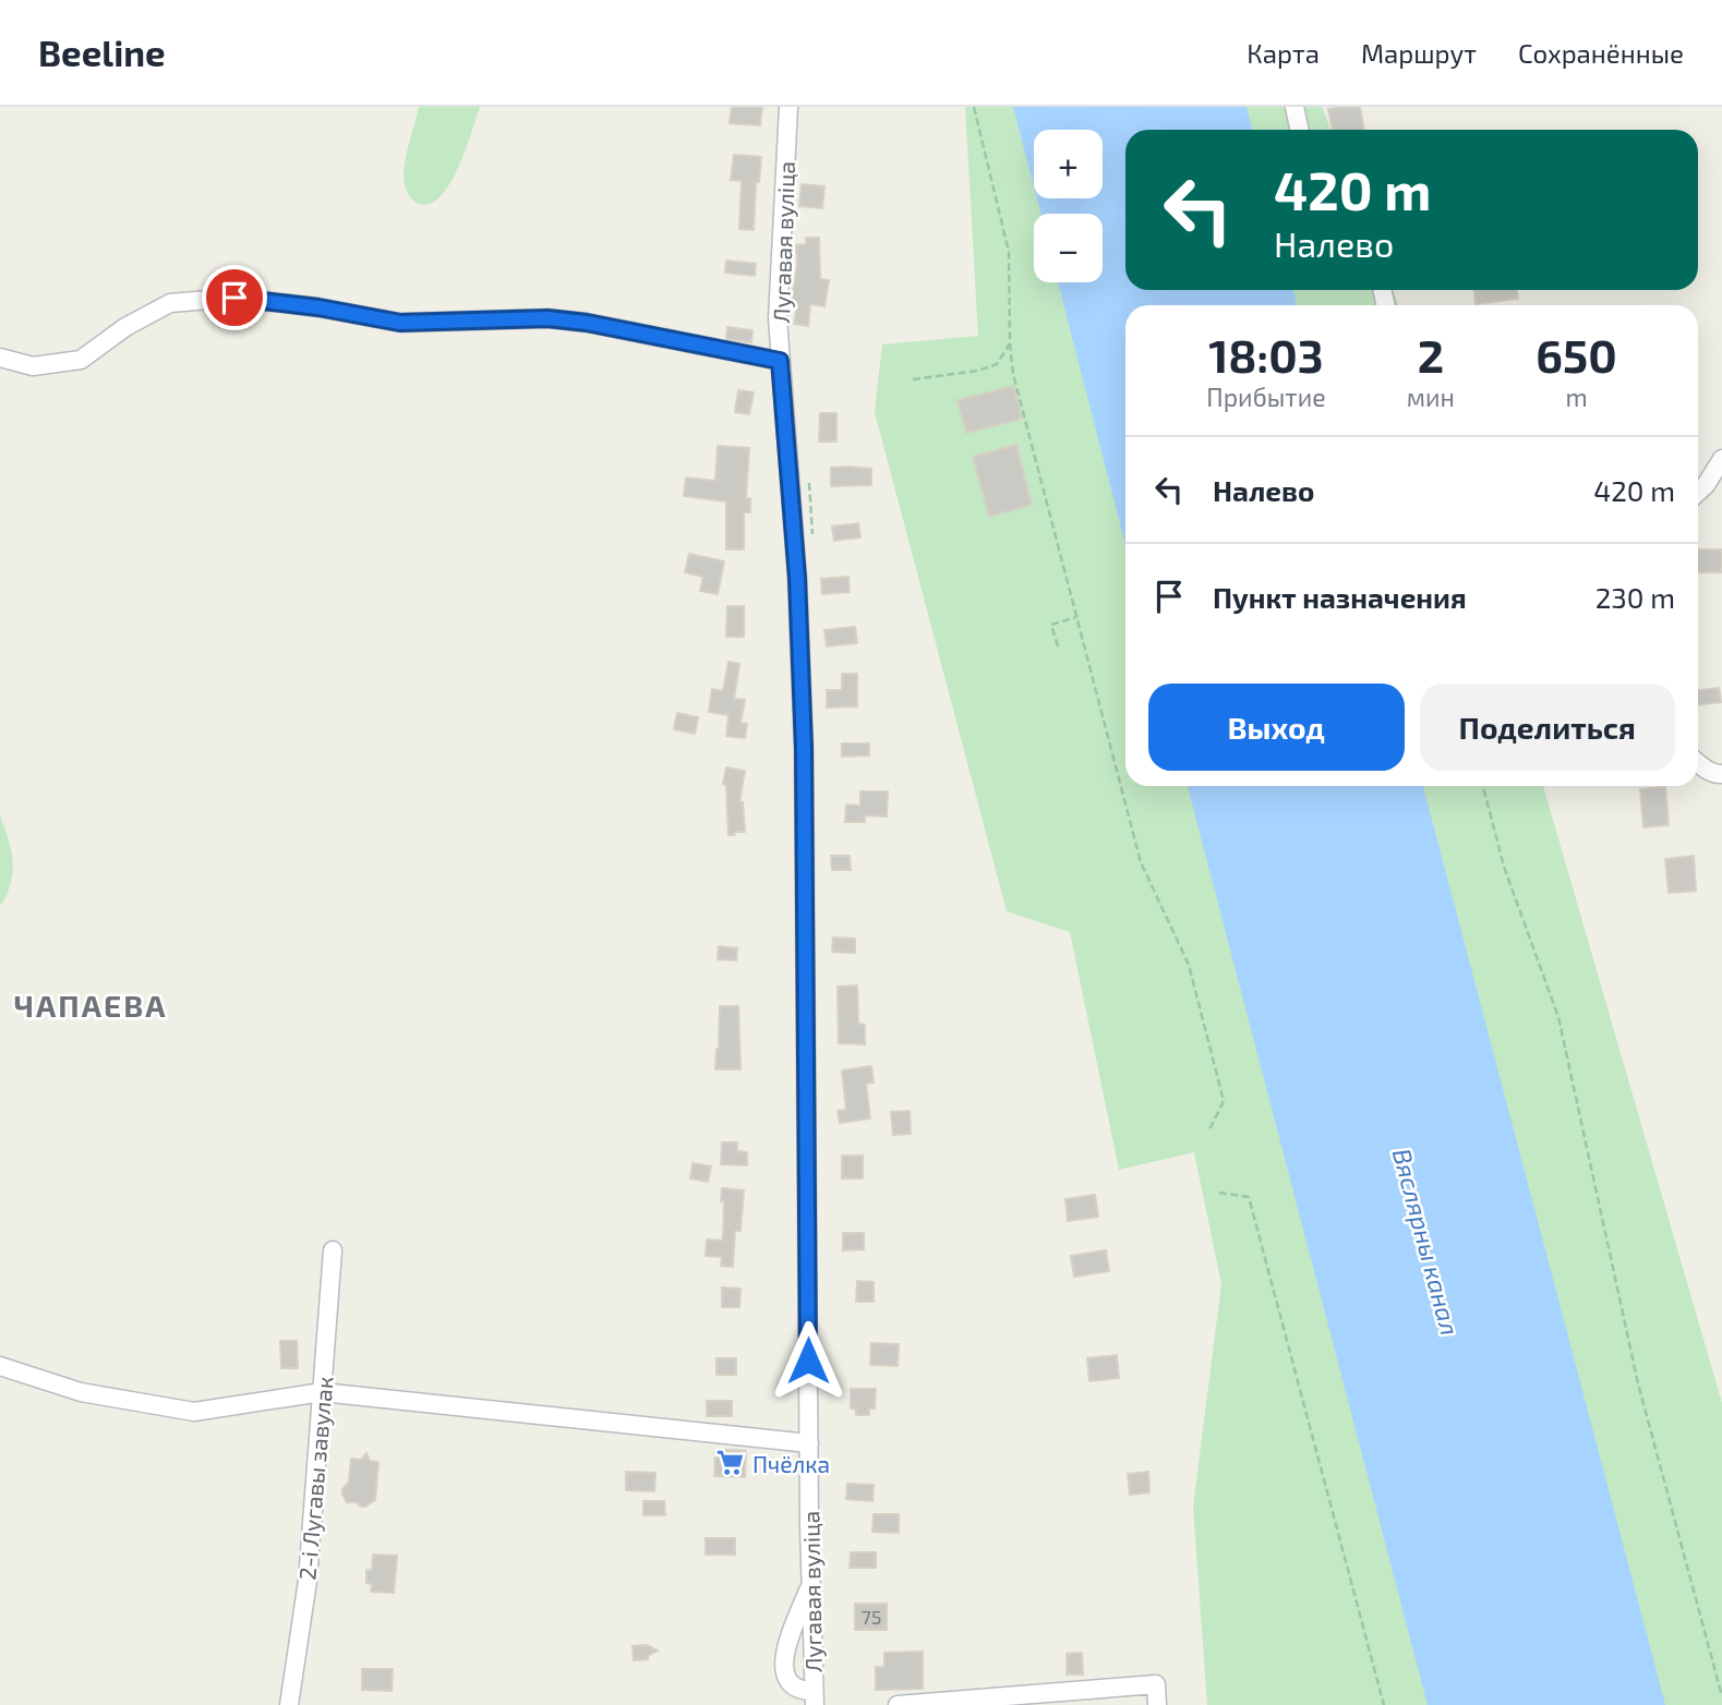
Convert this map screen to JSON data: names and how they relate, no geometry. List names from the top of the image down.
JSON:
{
  "streets": {
    "street": ["Лугавая вуліца", "2-і Лугавы завулак"]
  },
  "districts": ["ЧАПАЕВА"],
  "water": ["Вяслярны канал"],
  "places": {
    "supermarket": ["Пчёлка"]
  },
  "house_numbers": ["75"],
  "page": {
    "header": "Beeline",
    "nav": ["Карта", "Маршрут", "Сохранённые"],
    "map_buttons": ["+", "−"],
    "turn": ["420 m", "Налево"],
    "eta": [
      "18:03",
      "Прибытие",
      "2",
      "мин",
      "650",
      "m"
    ],
    "list": [
      {
        "name": "Налево",
        "value": "420 m"
      },
      {
        "name": "Пункт назначения",
        "value": "230 m"
      }
    ],
    "buttons": ["Выход", "Поделиться"]
  }
}
